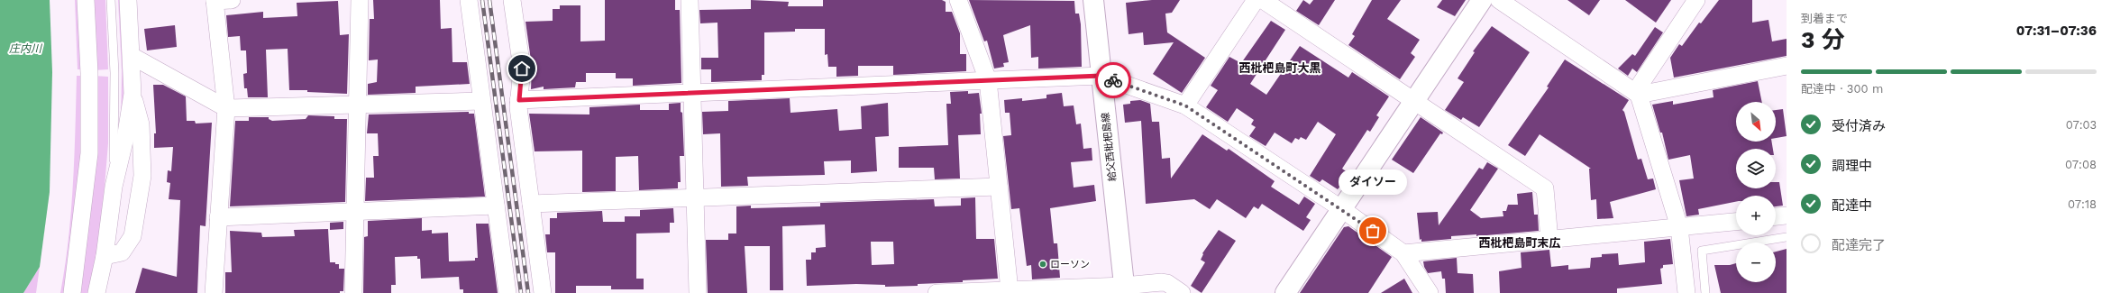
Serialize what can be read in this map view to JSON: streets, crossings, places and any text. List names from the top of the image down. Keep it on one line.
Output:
{"streets":{"street":["給父西枇杷島線"]},"districts":["西枇杷島町大黒","西枇杷島町末広"],"water":["庄内川"],"places":["ダイソー","ローソン"],"north":"bottom right","page":{"heading":["3 分","到着まで","07:31–07:36"],"bar":"配達中 · 300 m","map_buttons":["+","−"],"list":[["受付済み","07:03"],["調理中","07:08"],["配達中","07:18"],"配達完了"],"bubble":"ダイソー"}}
